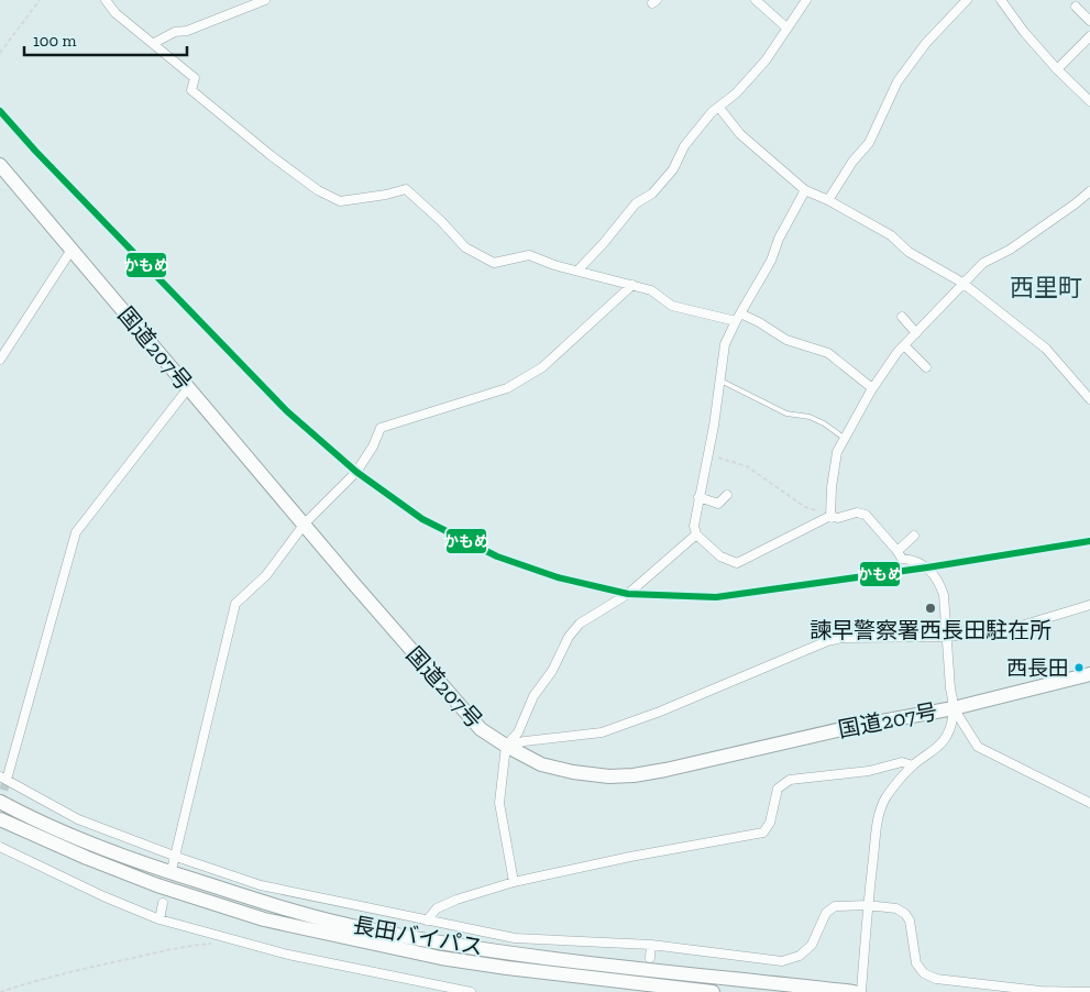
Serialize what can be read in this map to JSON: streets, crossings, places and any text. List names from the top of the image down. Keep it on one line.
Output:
{"streets":{"highway":["国道207号","長田バイパス"]},"districts":["西里町"],"places":["諫早警察署西長田駐在所","西長田"],"lines":["transit line かもめ"],"scale_bar":"100 m"}
